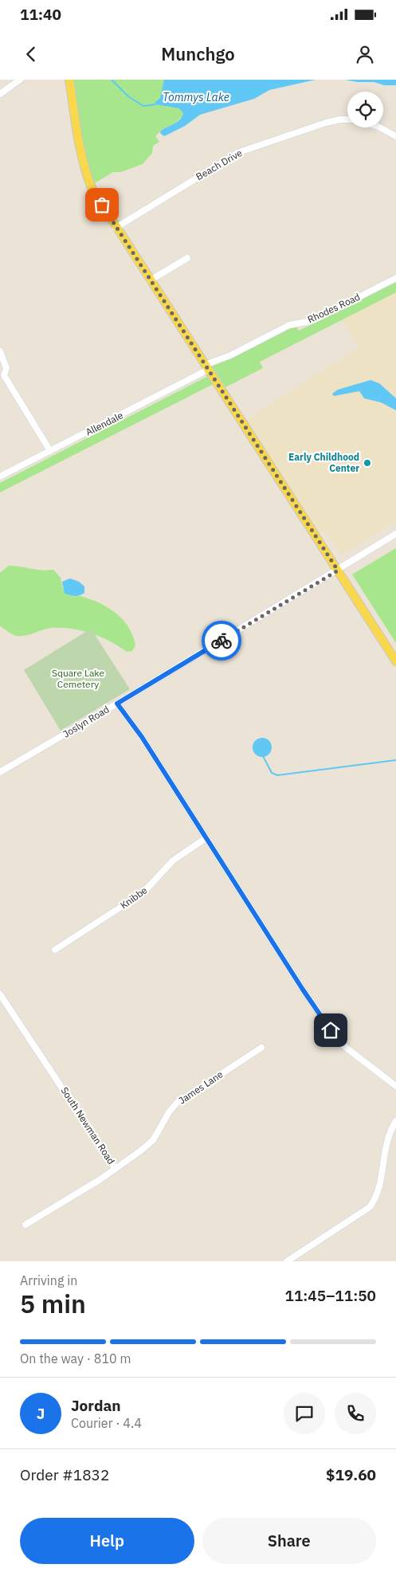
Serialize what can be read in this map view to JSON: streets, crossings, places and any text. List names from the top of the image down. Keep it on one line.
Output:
{"streets":{"street":["Beach Drive","Rhodes Road","Allendale","Joslyn Road","Knibbe","James Lane","South Newman Road"]},"crossings":[["Rhodes Road","Allendale"],["James Lane","South Newman Road"]],"water":["Tommys Lake"],"parks":["Square Lake Cemetery"],"places":["Early Childhood Center"],"page":{"status":"11:40","header":"Munchgo","heading":["5 min","Arriving in","11:45–11:50"],"panel":["Jordan","Courier · 4.4","Order #1832","$19.60"],"bar":"On the way · 810 m","round":"J","buttons":["Help","Share"]}}
